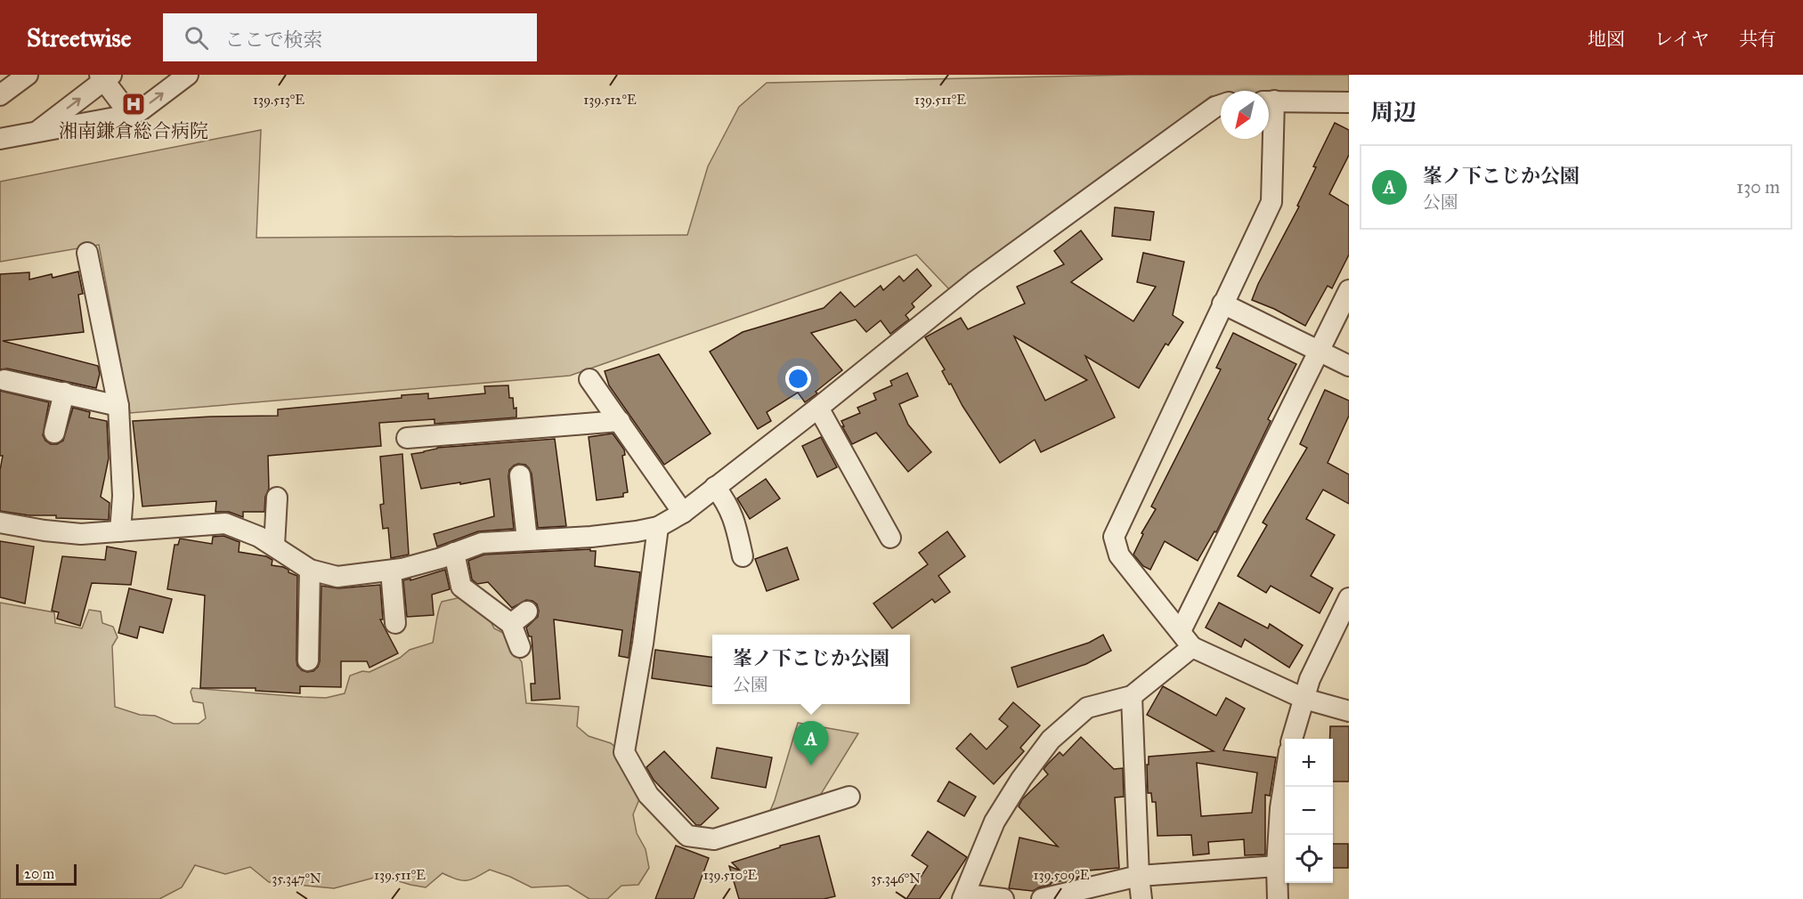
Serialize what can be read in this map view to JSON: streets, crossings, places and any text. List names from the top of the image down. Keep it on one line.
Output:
{"places":{"hospital":["湘南鎌倉総合病院"]},"scale_bar":"20 m","north":"bottom left","page":{"header":"Streetwise","search":"ここで検索","nav":["地図","レイヤ","共有"],"heading":"周辺","list":[{"mark":"A","name":"峯ノ下こじか公園","note":"公園","value":"130 m"}],"popup":["峯ノ下こじか公園","公園"],"pins":"A","map_buttons":["+","−"],"scale":"20 m"},"coordinates":["139.513°E","139.512°E","139.511°E","139.510°E","139.509°E","35.347°N","35.346°N"]}
